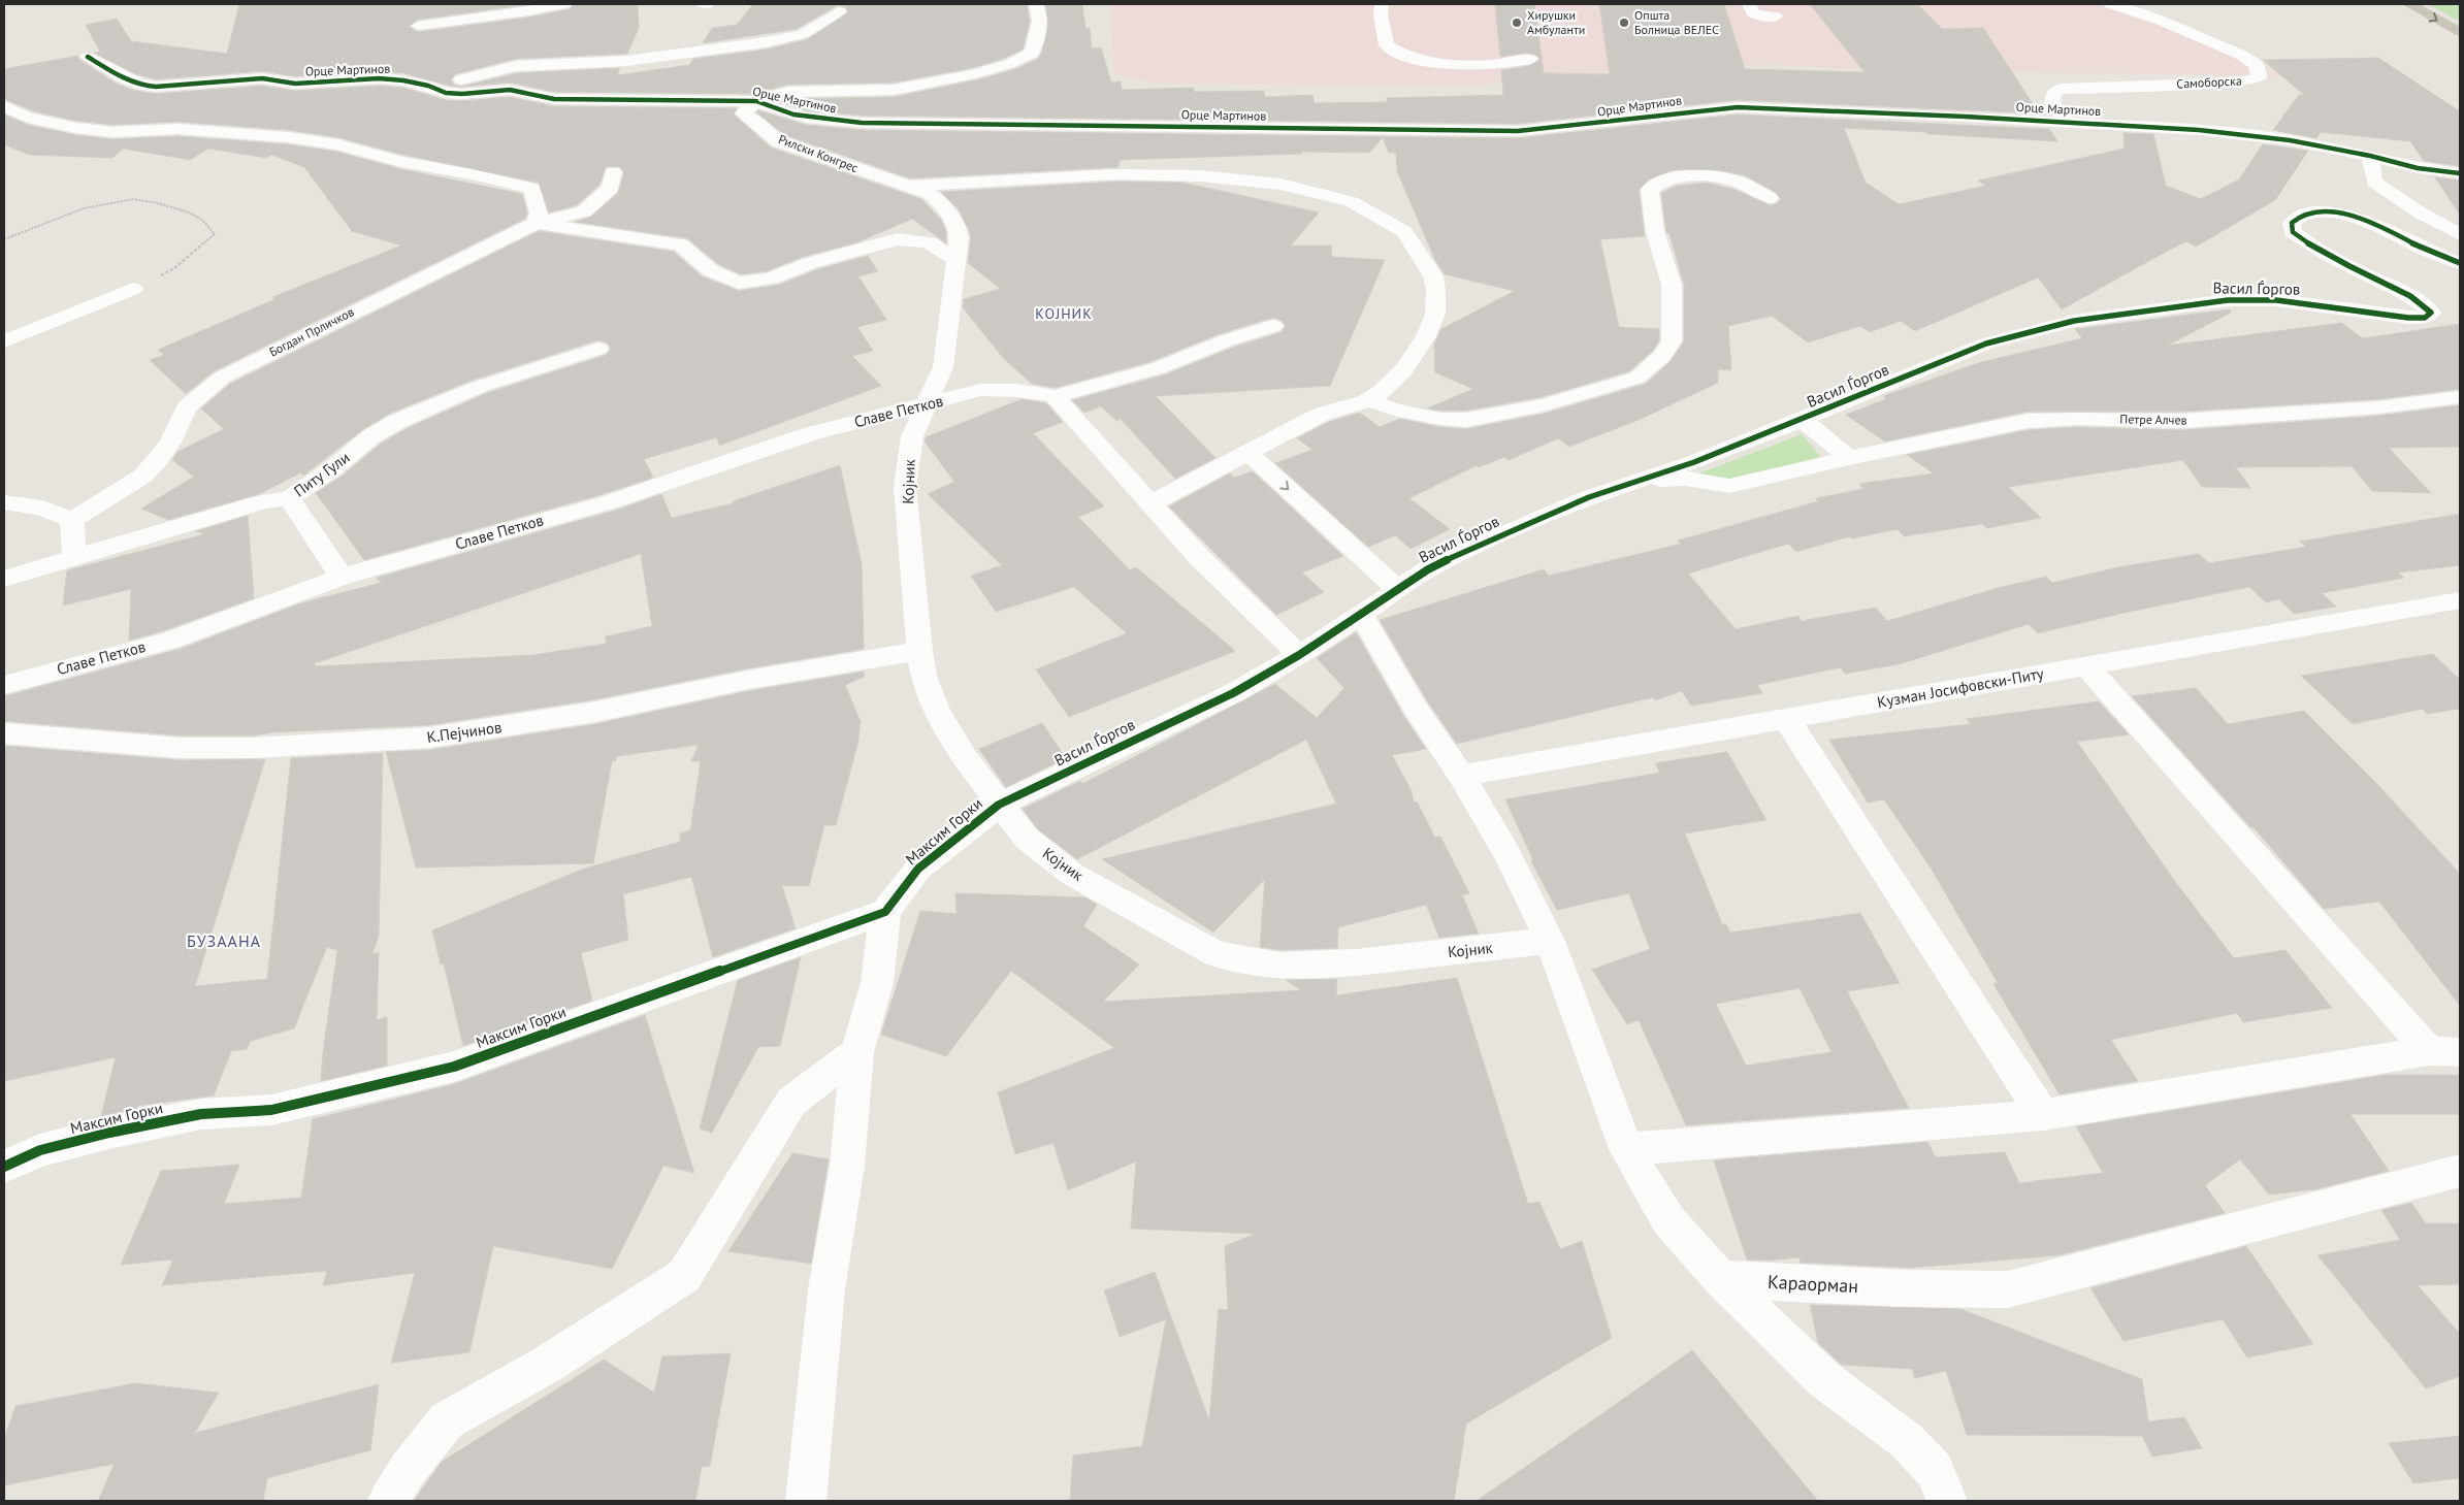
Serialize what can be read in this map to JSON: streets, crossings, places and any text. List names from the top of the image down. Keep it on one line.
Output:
{"streets":{"street":["Орце Мартинов","Самоборска","Рилски Конгрес","Васил Ѓоргов","Богдан Прличков","Славе Петков","Петре Алчев","Питу Гули","Којник","Кузман Јосифовски-Питу","К.Пејчинов","Максим Горки","Караорман"]},"crossings":[["Орце Мартинов","Самоборска"],["Орце Мартинов","Рилски Конгрес"],["Рилски Конгрес","Славе Петков"],["Рилски Конгрес","Којник"],["Васил Ѓоргов","Петре Алчев"],["Васил Ѓоргов","Којник"],["Васил Ѓоргов","Максим Горки"],["Славе Петков","Којник"],["Којник","К.Пејчинов"],["Којник","Максим Горки"]],"districts":["КОЈНИК","БУЗААНА"],"places":["Хирушки Амбуланти","Општа Болница ВЕЛЕС"]}
